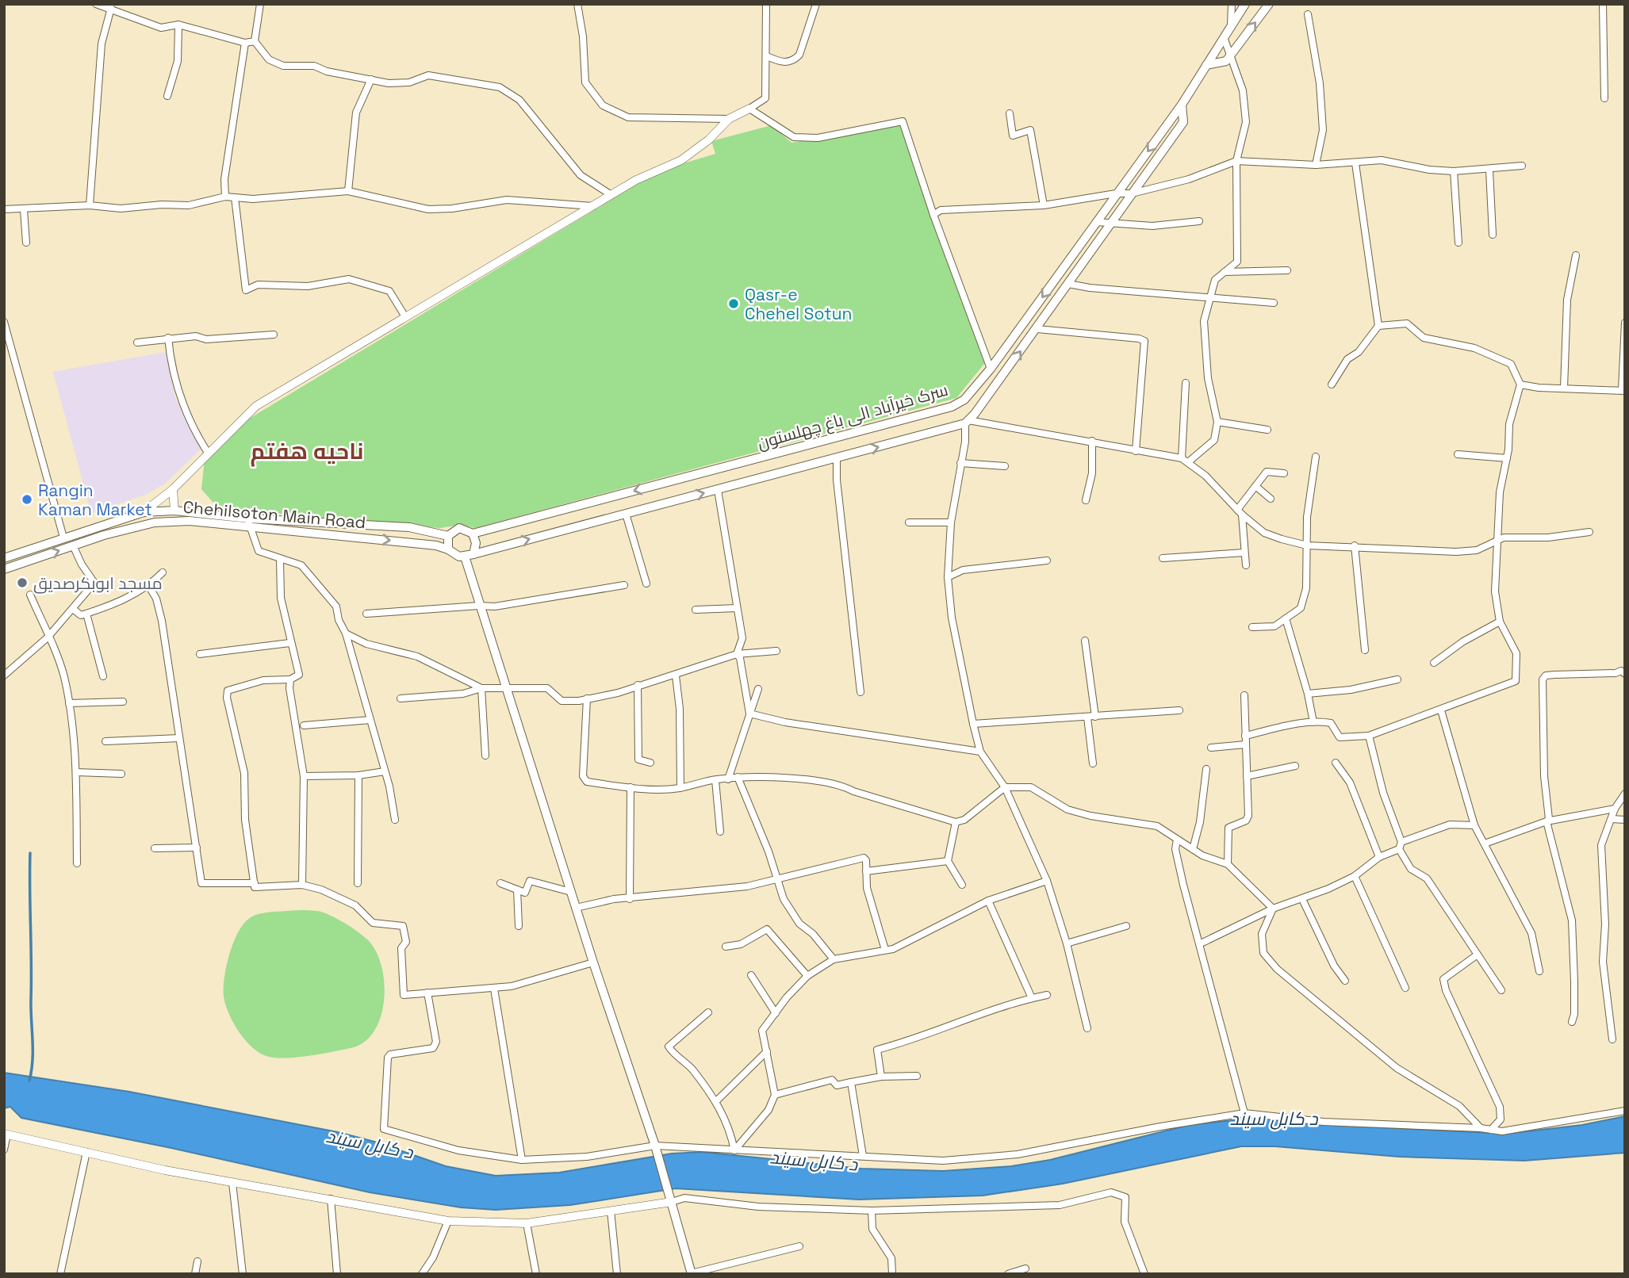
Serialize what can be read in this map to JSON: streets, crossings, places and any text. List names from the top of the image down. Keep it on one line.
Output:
{"streets":{"main road":["سرک خیرآباد الی باغ چهلستون","Chehilsoton Main Road"]},"crossings":[["سرک خیرآباد الی باغ چهلستون","Chehilsoton Main Road"]],"districts":["ناحیه هفتم"],"water":["د کابل سيند"],"places":["Qasr-e Chehel Sotun","Rangin Kaman Market","مسجد ابوبکرصدیق"]}
